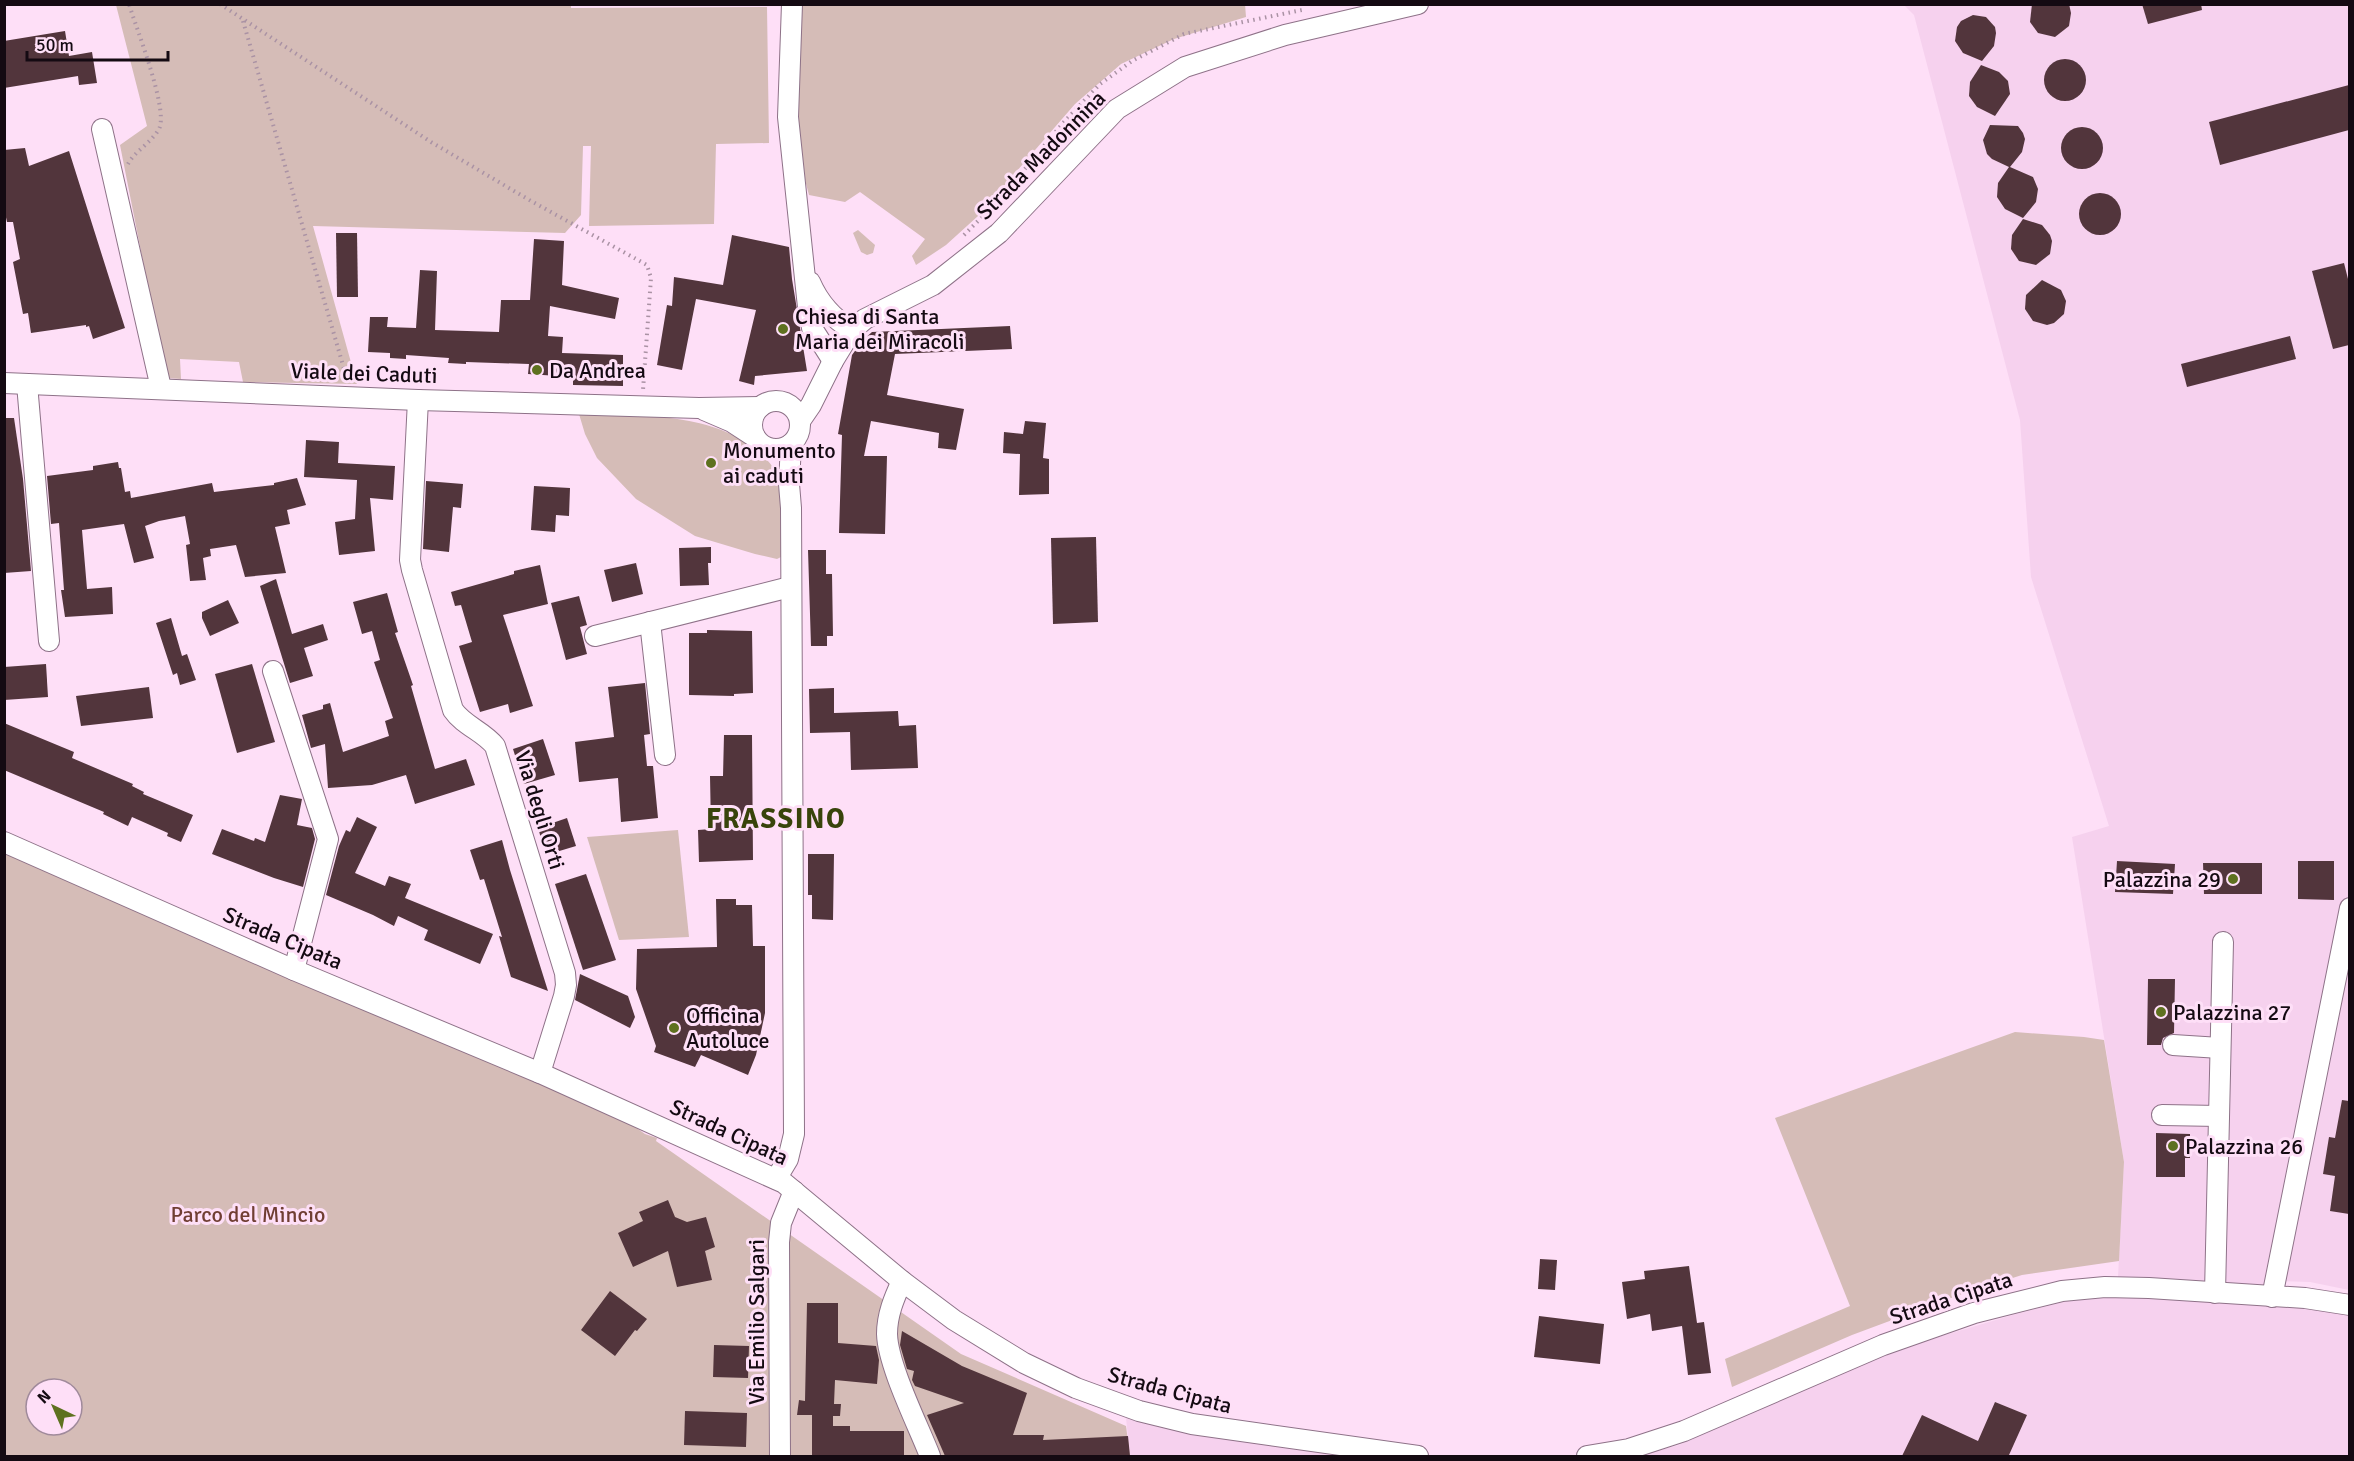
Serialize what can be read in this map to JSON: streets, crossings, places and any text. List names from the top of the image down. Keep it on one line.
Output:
{"streets":{"street":["Strada Madonnina","Viale dei Caduti","Via degli Orti","Strada Cipata","Via Emilio Salgari"]},"crossings":[["Viale dei Caduti","Via degli Orti"],["Via degli Orti","Strada Cipata"],["Strada Cipata","Via Emilio Salgari"]],"districts":["FRASSINO"],"parks":["Parco del Mincio"],"places":["Chiesa di Santa Maria dei Miracoli","Da Andrea","Monumento ai caduti","Palazzina 29","Palazzina 27","Officina Autoluce","Palazzina 26"],"scale_bar":"50 m","north":"top left"}
